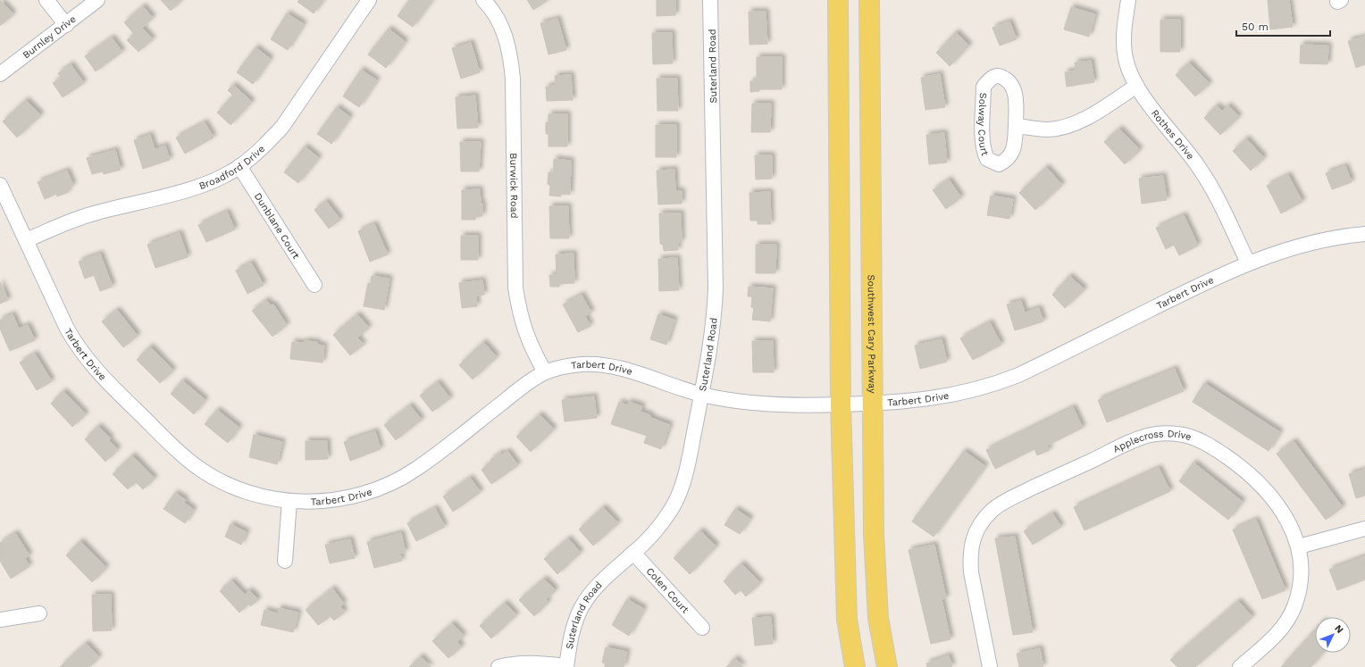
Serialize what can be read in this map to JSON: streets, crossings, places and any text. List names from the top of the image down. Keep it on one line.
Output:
{"streets":{"main road":["Southwest Cary Parkway"],"street":["Burnley Drive","Suterland Road","Solway Court","Rothes Drive","Broadford Drive","Burwick Road","Dunblane Court","Tarbert Drive","Applecross Drive","Colen Court"]},"crossings":[["Suterland Road","Tarbert Drive"],["Suterland Road","Colen Court"],["Rothes Drive","Tarbert Drive"],["Broadford Drive","Dunblane Court"],["Broadford Drive","Tarbert Drive"],["Burwick Road","Tarbert Drive"],["Tarbert Drive","Southwest Cary Parkway"]],"scale_bar":"50 m","north":"top right"}
